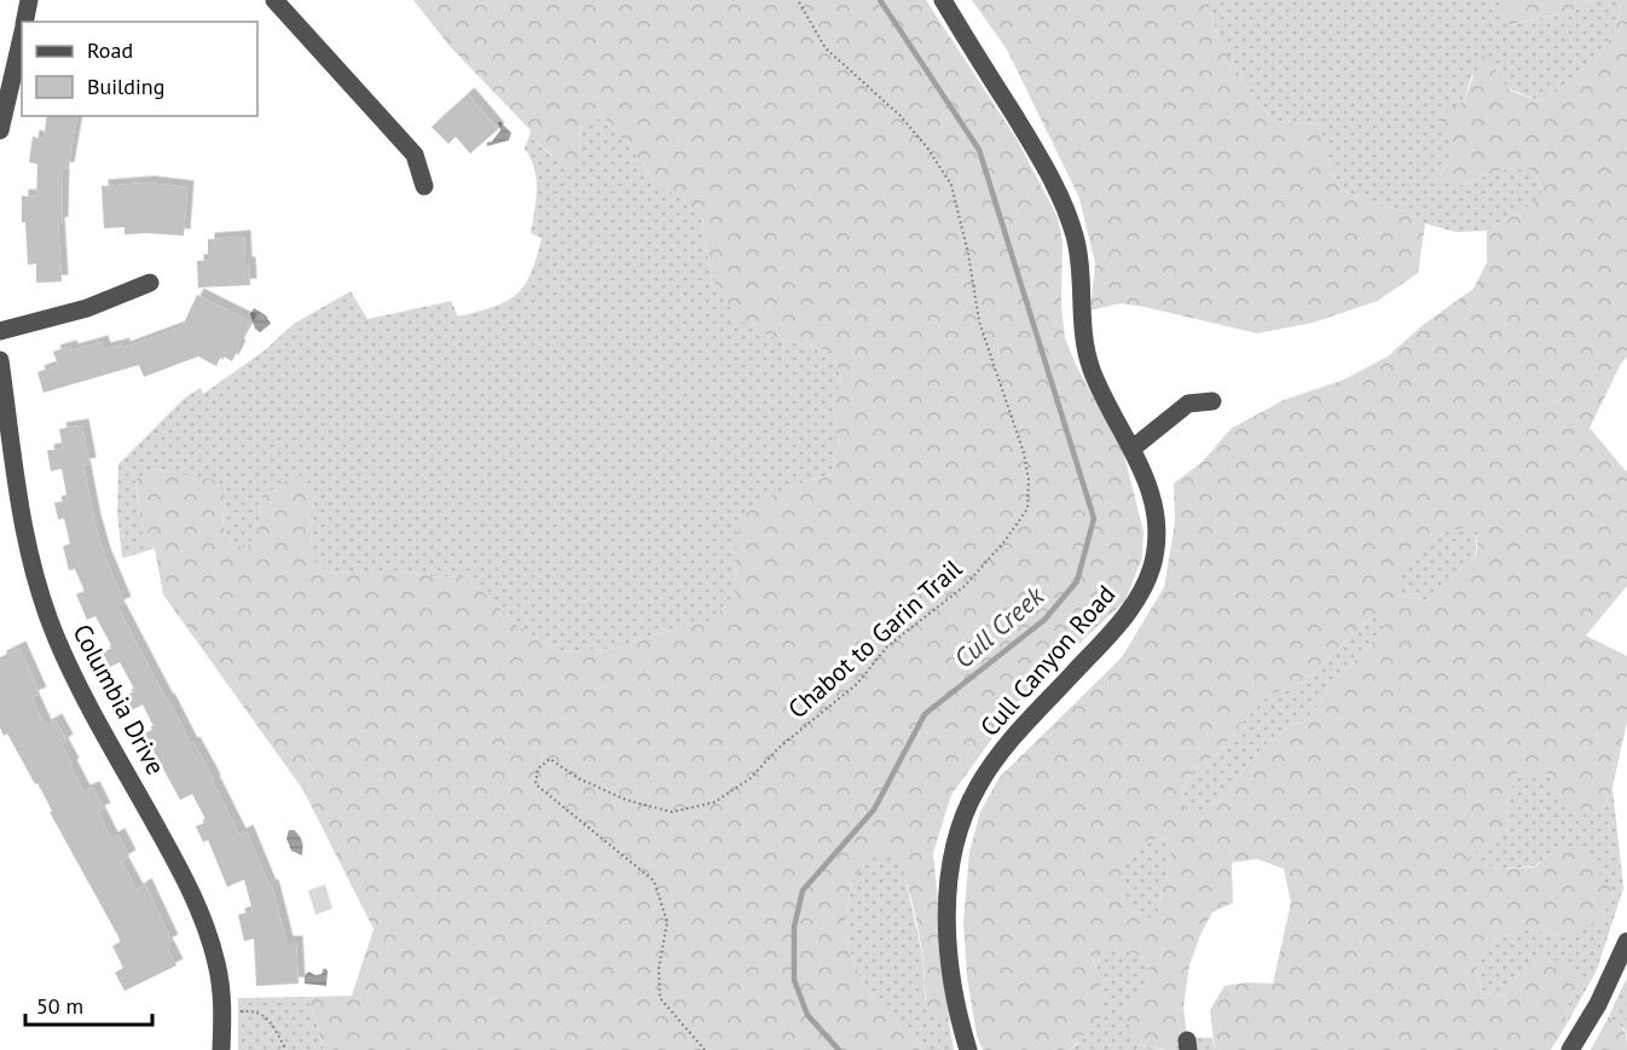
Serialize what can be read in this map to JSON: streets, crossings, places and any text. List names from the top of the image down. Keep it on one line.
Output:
{"streets":{"street":["Cull Canyon Road","Columbia Drive"],"path":["Chabot to Garin Trail"]},"water":["Cull Creek"],"legend":["Road","Building"],"scale_bar":"50 m"}
